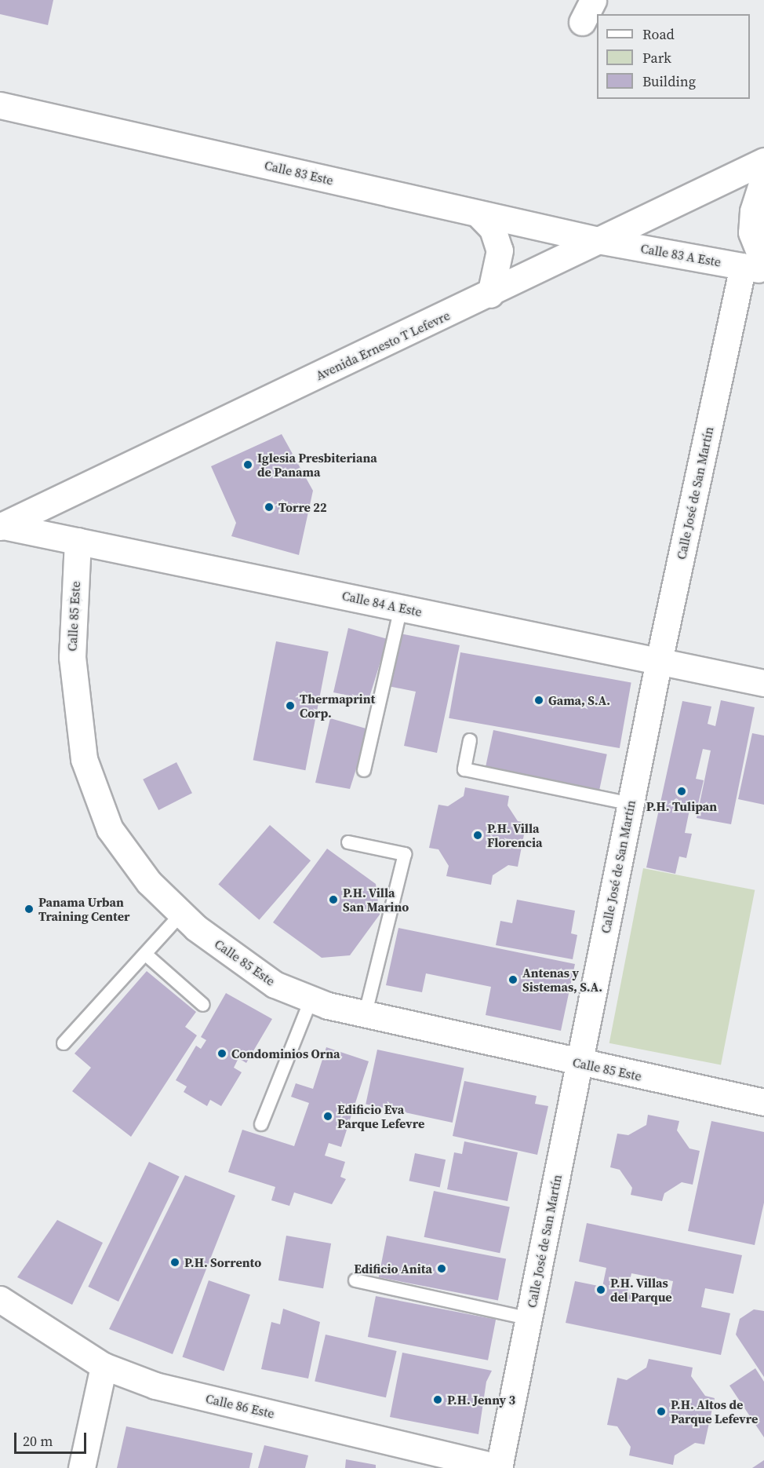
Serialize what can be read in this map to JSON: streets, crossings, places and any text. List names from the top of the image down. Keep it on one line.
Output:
{"streets":{"street":["Calle 83 Este","Calle 83 A Este","Avenida Ernesto T Lefevre","Calle José de San Martín","Calle 84 A Este","Calle 85 Este","Calle 86 Este"]},"crossings":[["Calle 83 Este","Calle 83 A Este"],["Calle 83 Este","Avenida Ernesto T Lefevre"],["Calle 83 A Este","Avenida Ernesto T Lefevre"],["Calle 83 A Este","Calle José de San Martín"],["Avenida Ernesto T Lefevre","Calle 84 A Este"],["Calle José de San Martín","Calle 84 A Este"],["Calle José de San Martín","Calle 85 Este"],["Calle José de San Martín","Calle 86 Este"],["Calle 84 A Este","Calle 85 Este"]],"places":["Iglesia Presbiteriana de Panama","Torre 22","Gama, S.A.","Thermaprint Corp.","P.H. Tulipan","P.H. Villa Florencia","P.H. Villa San Marino","Panama Urban Training Center","Antenas y Sistemas, S.A.","Condominios Orna","Edificio Eva Parque Lefevre","P.H. Sorrento","Edificio Anita","P.H. Villas del Parque","P.H. Jenny 3","P.H. Altos de Parque Lefevre"],"legend":["Road","Park","Building"],"scale_bar":"20 m"}
